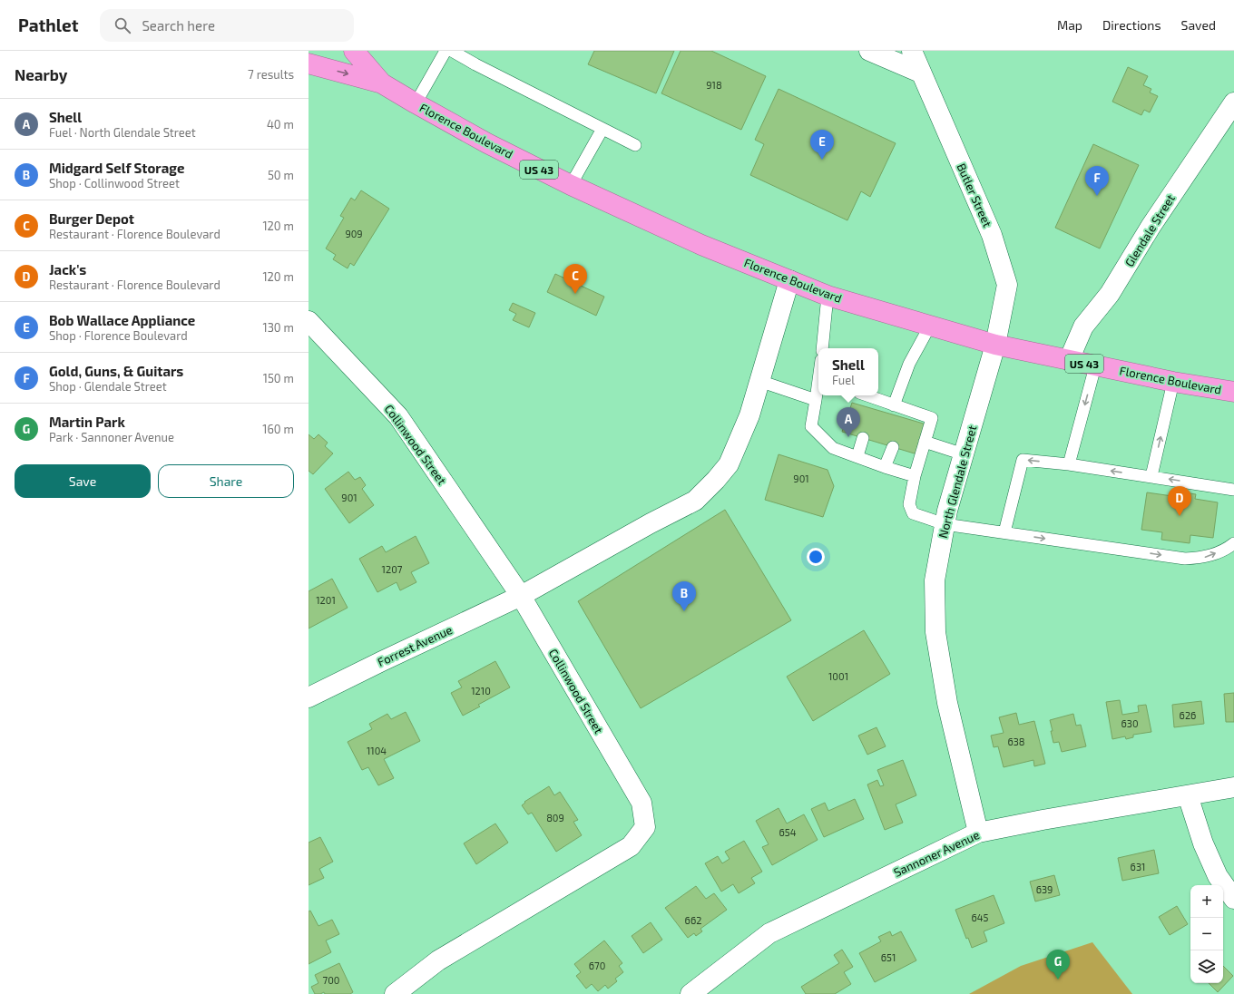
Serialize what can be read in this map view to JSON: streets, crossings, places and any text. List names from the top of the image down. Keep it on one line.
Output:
{"streets":{"highway":["Florence Boulevard","US 43"],"street":["Butler Street","Glendale Street","Collinwood Street","North Glendale Street","Forrest Avenue","Sannoner Avenue"]},"crossings":[["Florence Boulevard","Butler Street"],["Florence Boulevard","Glendale Street"],["Florence Boulevard","North Glendale Street"],["Florence Boulevard","Forrest Avenue"],["Butler Street","North Glendale Street"],["Collinwood Street","Forrest Avenue"],["North Glendale Street","Sannoner Avenue"]],"house_numbers":["918","909","901","901","1207","1201","1001","1210","626","630","638","1104","809","654","631","639","645","662","651","670","700"],"page":{"header":"Pathlet","search":"Search here","nav":["Map","Directions","Saved"],"heading":["Nearby","7 results"],"list":[{"mark":"A","name":"Shell","note":"Fuel · North Glendale Street","value":"40 m"},{"mark":"B","name":"Midgard Self Storage","note":"Shop · Collinwood Street","value":"50 m"},{"mark":"C","name":"Burger Depot","note":"Restaurant · Florence Boulevard","value":"120 m"},{"mark":"D","name":"Jack's","note":"Restaurant · Florence Boulevard","value":"120 m"},{"mark":"E","name":"Bob Wallace Appliance","note":"Shop · Florence Boulevard","value":"130 m"},{"mark":"F","name":"Gold, Guns, & Guitars","note":"Shop · Glendale Street","value":"150 m"},{"mark":"G","name":"Martin Park","note":"Park · Sannoner Avenue","value":"160 m"}],"pins":["E","F","C","A","D","B","G"],"popup":["Shell","Fuel"],"buttons":["Save","Share"],"map_buttons":["+","−"]}}
